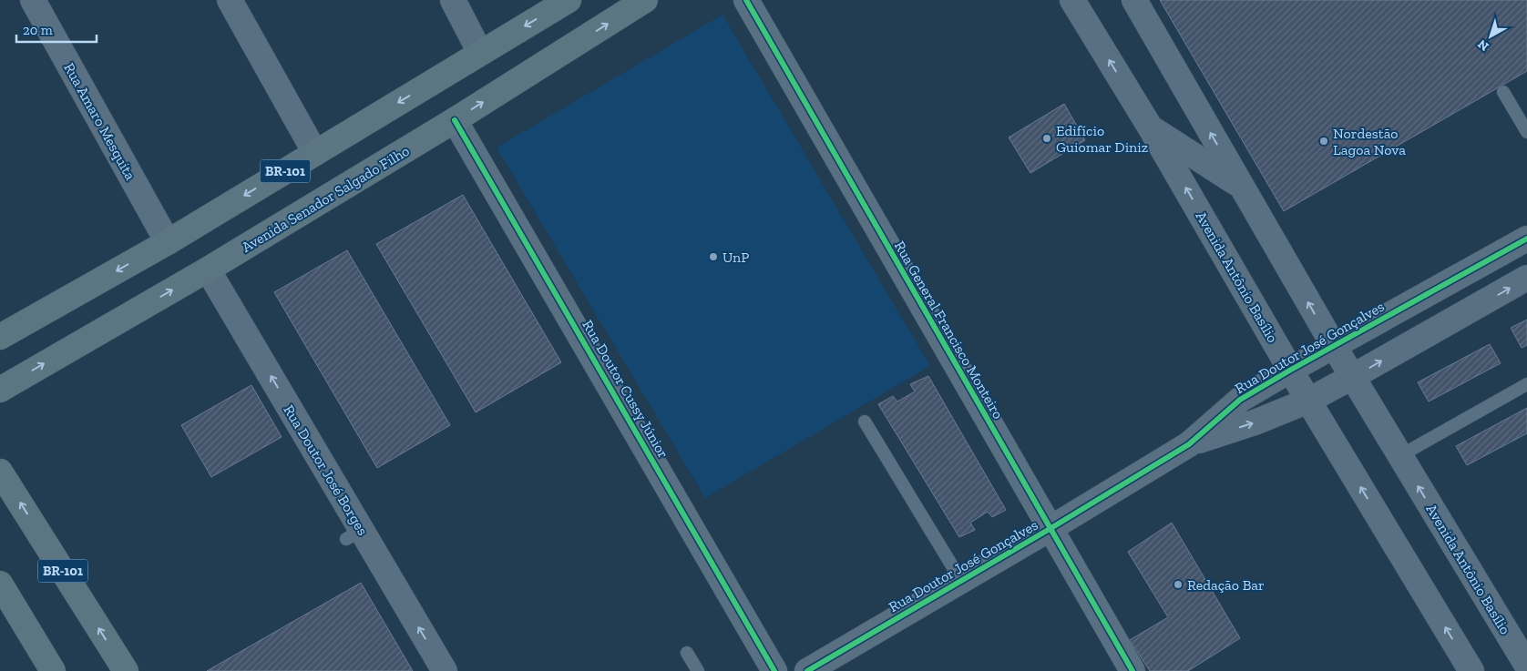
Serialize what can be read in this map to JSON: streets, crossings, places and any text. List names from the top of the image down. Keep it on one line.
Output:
{"streets":{"highway":["BR-101","Avenida Senador Salgado Filho"],"street":["Rua Amaro Mesquita","Avenida Antônio Basílio","Rua General Francisco Monteiro","Rua Doutor José Gonçalves","Rua Doutor Cussy Júnior","Rua Doutor José Borges"]},"crossings":[["Rua Amaro Mesquita","BR-101"],["Avenida Senador Salgado Filho","Rua Doutor Cussy Júnior"],["Avenida Senador Salgado Filho","Rua Doutor José Borges"],["Avenida Antônio Basílio","Rua Doutor José Gonçalves"],["Rua General Francisco Monteiro","Rua Doutor José Gonçalves"]],"one_way":["Avenida Antônio Basílio","Rua Doutor José Borges"],"places":["Edifício Guiomar Diniz","Nordestão Lagoa Nova","UnP","Redação Bar"],"scale_bar":"20 m","north":"bottom left"}
